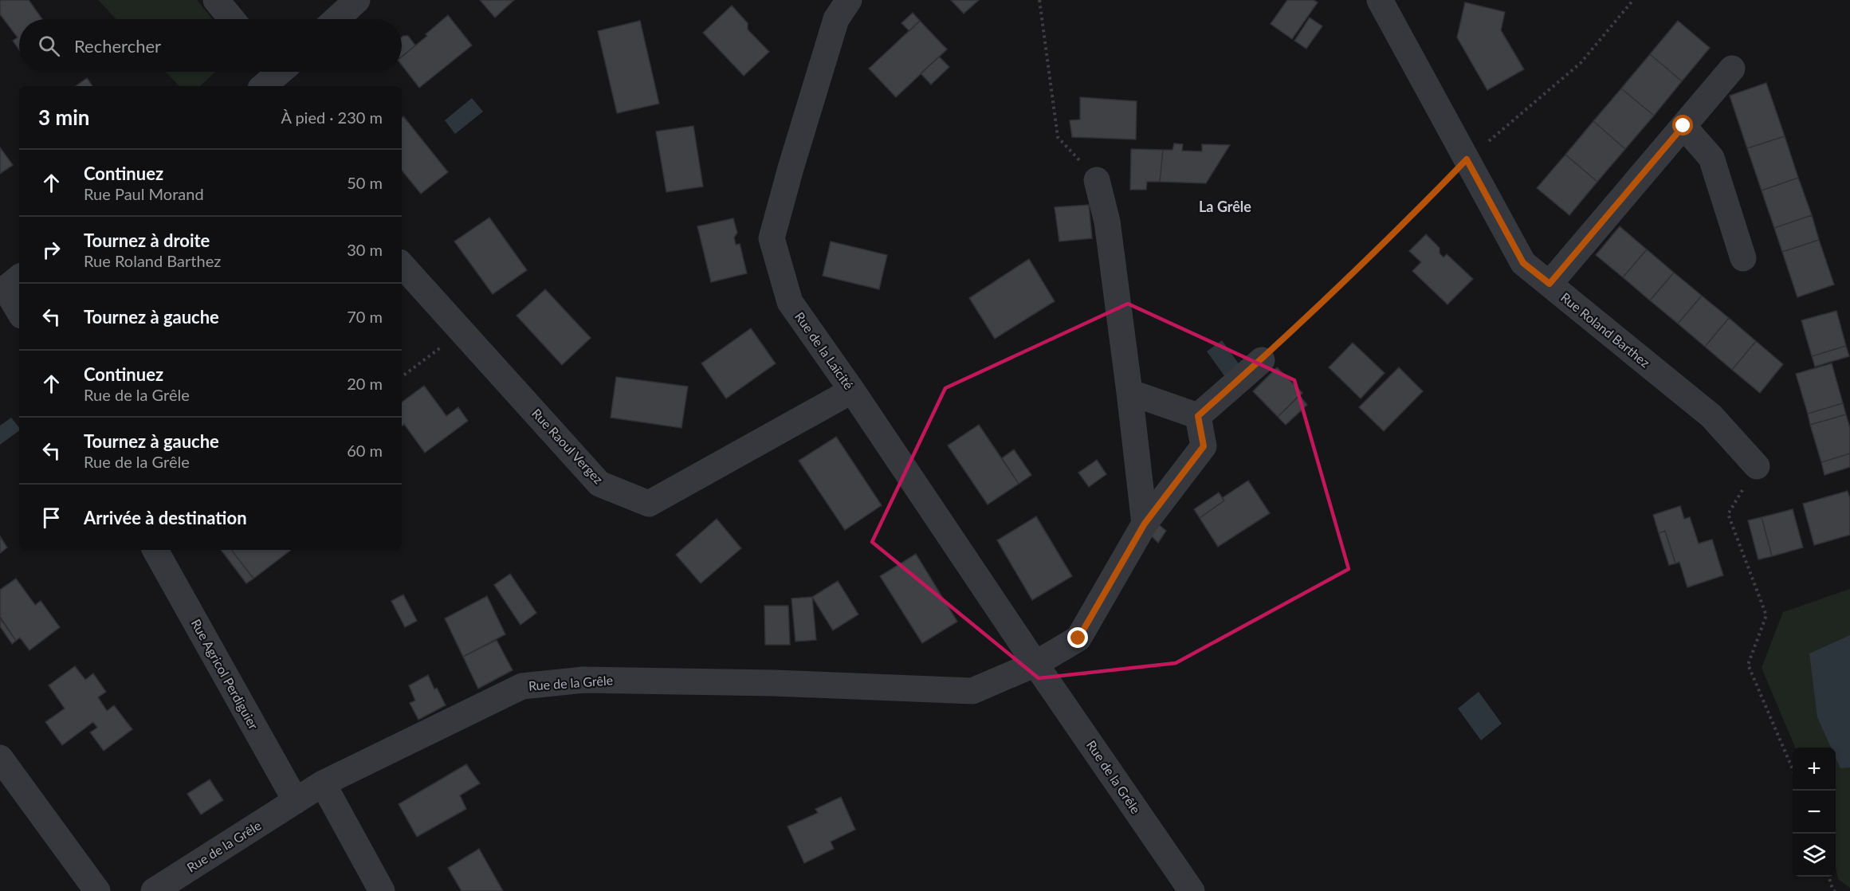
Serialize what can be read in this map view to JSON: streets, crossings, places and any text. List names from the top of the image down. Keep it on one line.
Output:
{"streets":{"street":["Rue Roland Barthez","Rue de la Laïcité","Rue Raoul Vergez","Rue Agricol Perdiguier","Rue de la Grêle"]},"crossings":[["Rue de la Laïcité","Rue Raoul Vergez"],["Rue de la Laïcité","Rue de la Grêle"],["Rue Agricol Perdiguier","Rue de la Grêle"]],"districts":["La Grêle"],"page":{"search":"Rechercher","heading":["3 min","À pied · 230 m"],"list":[["Continuez","Rue Paul Morand","50 m"],["Tournez à droite","Rue Roland Barthez","30 m"],["Tournez à gauche","70 m"],["Continuez","Rue de la Grêle","20 m"],["Tournez à gauche","Rue de la Grêle","60 m"],"Arrivée à destination"],"map_buttons":["+","−"]}}
